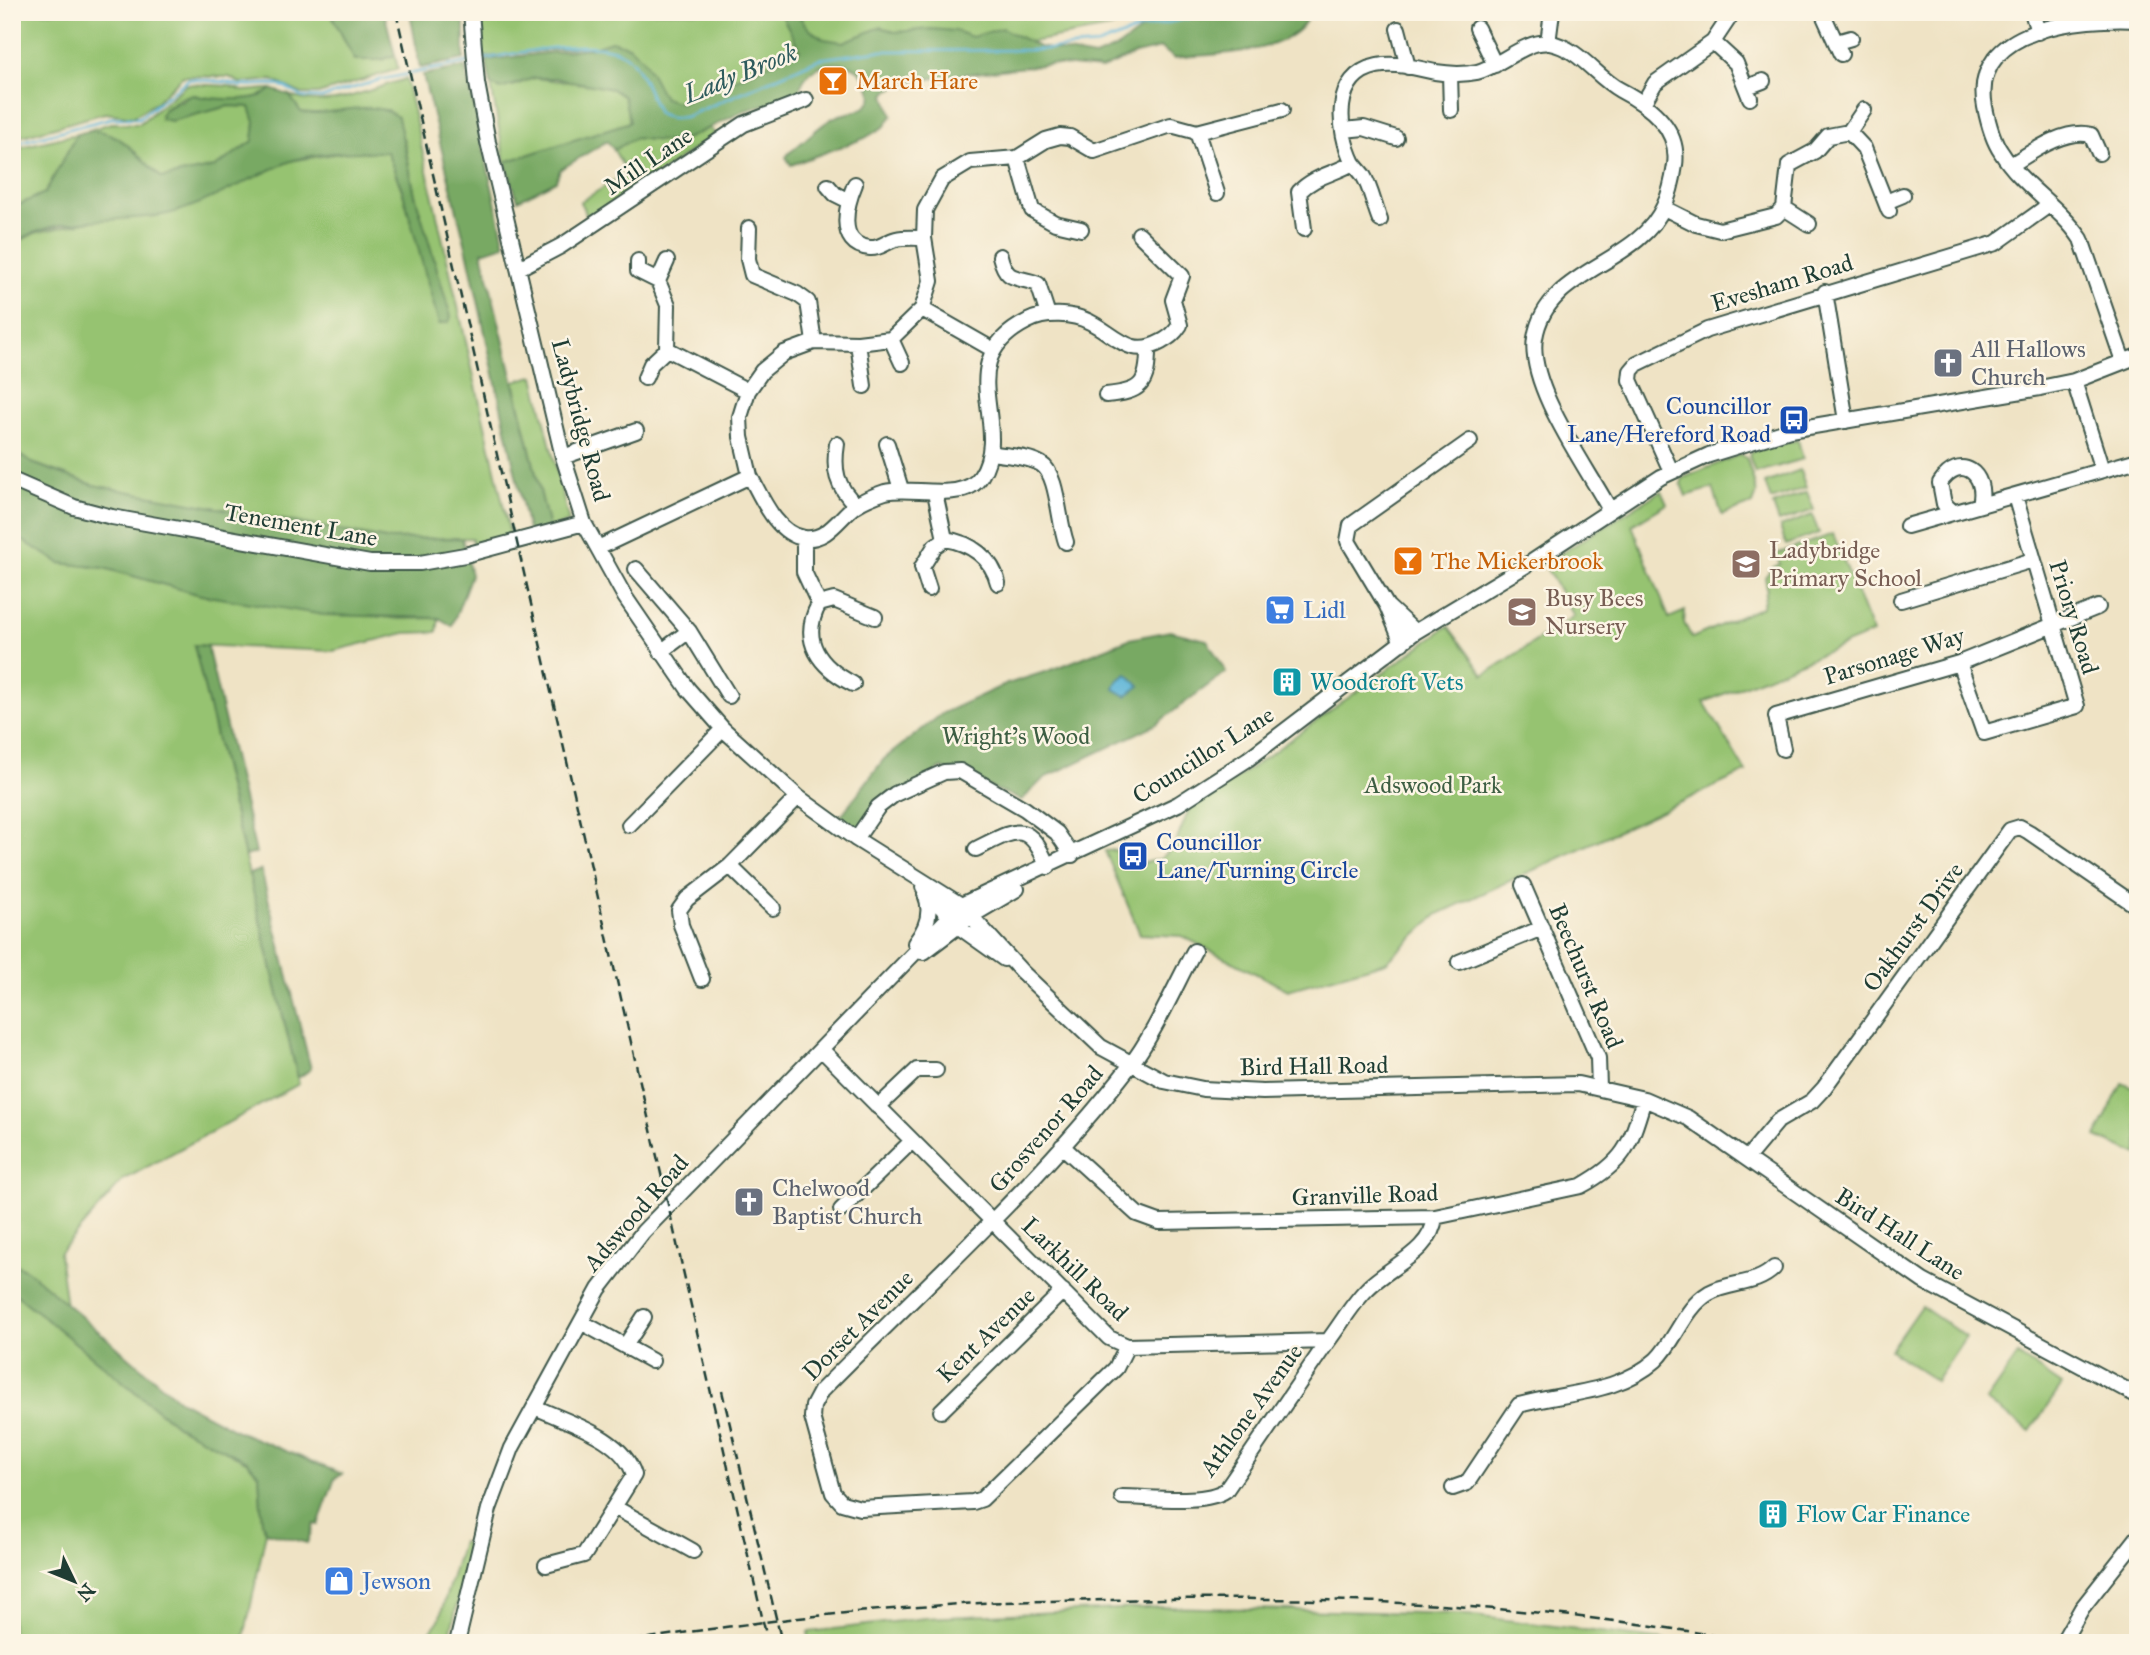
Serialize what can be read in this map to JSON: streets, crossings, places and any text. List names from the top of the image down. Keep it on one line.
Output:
{"streets":{"street":["Mill Lane","Evesham Road","Ladybridge Road","Tenement Lane","Priory Road","Parsonage Way","Councillor Lane","Oakhurst Drive","Beechurst Road","Bird Hall Road","Grosvenor Road","Granville Road","Adswood Road","Bird Hall Lane","Larkhill Road","Dorset Avenue","Kent Avenue","Athlone Avenue"]},"crossings":[["Mill Lane","Ladybridge Road"],["Evesham Road","Councillor Lane"],["Ladybridge Road","Tenement Lane"],["Ladybridge Road","Councillor Lane"],["Ladybridge Road","Bird Hall Road"],["Ladybridge Road","Adswood Road"],["Priory Road","Parsonage Way"],["Councillor Lane","Bird Hall Road"],["Councillor Lane","Adswood Road"],["Oakhurst Drive","Bird Hall Lane"],["Beechurst Road","Bird Hall Road"],["Bird Hall Road","Grosvenor Road"],["Bird Hall Road","Granville Road"],["Bird Hall Road","Adswood Road"],["Bird Hall Road","Bird Hall Lane"],["Grosvenor Road","Granville Road"],["Grosvenor Road","Larkhill Road"],["Grosvenor Road","Dorset Avenue"],["Granville Road","Bird Hall Lane"],["Adswood Road","Larkhill Road"],["Larkhill Road","Dorset Avenue"],["Larkhill Road","Kent Avenue"],["Larkhill Road","Athlone Avenue"]],"water":["Lady Brook"],"parks":["Wright's Wood","Adswood Park"],"places":{"bar":["March Hare","The Mickerbrook"],"church":["All Hallows Church","Chelwood Baptist Church"],"bus stop":["Councillor Lane/Hereford Road","Councillor Lane/Turning Circle"],"school or university":["Ladybridge Primary School","Busy Bees Nursery"],"supermarket":["Lidl"],"building":["Woodcroft Vets","Flow Car Finance"],"shop":["Jewson"]},"north":"bottom right"}
